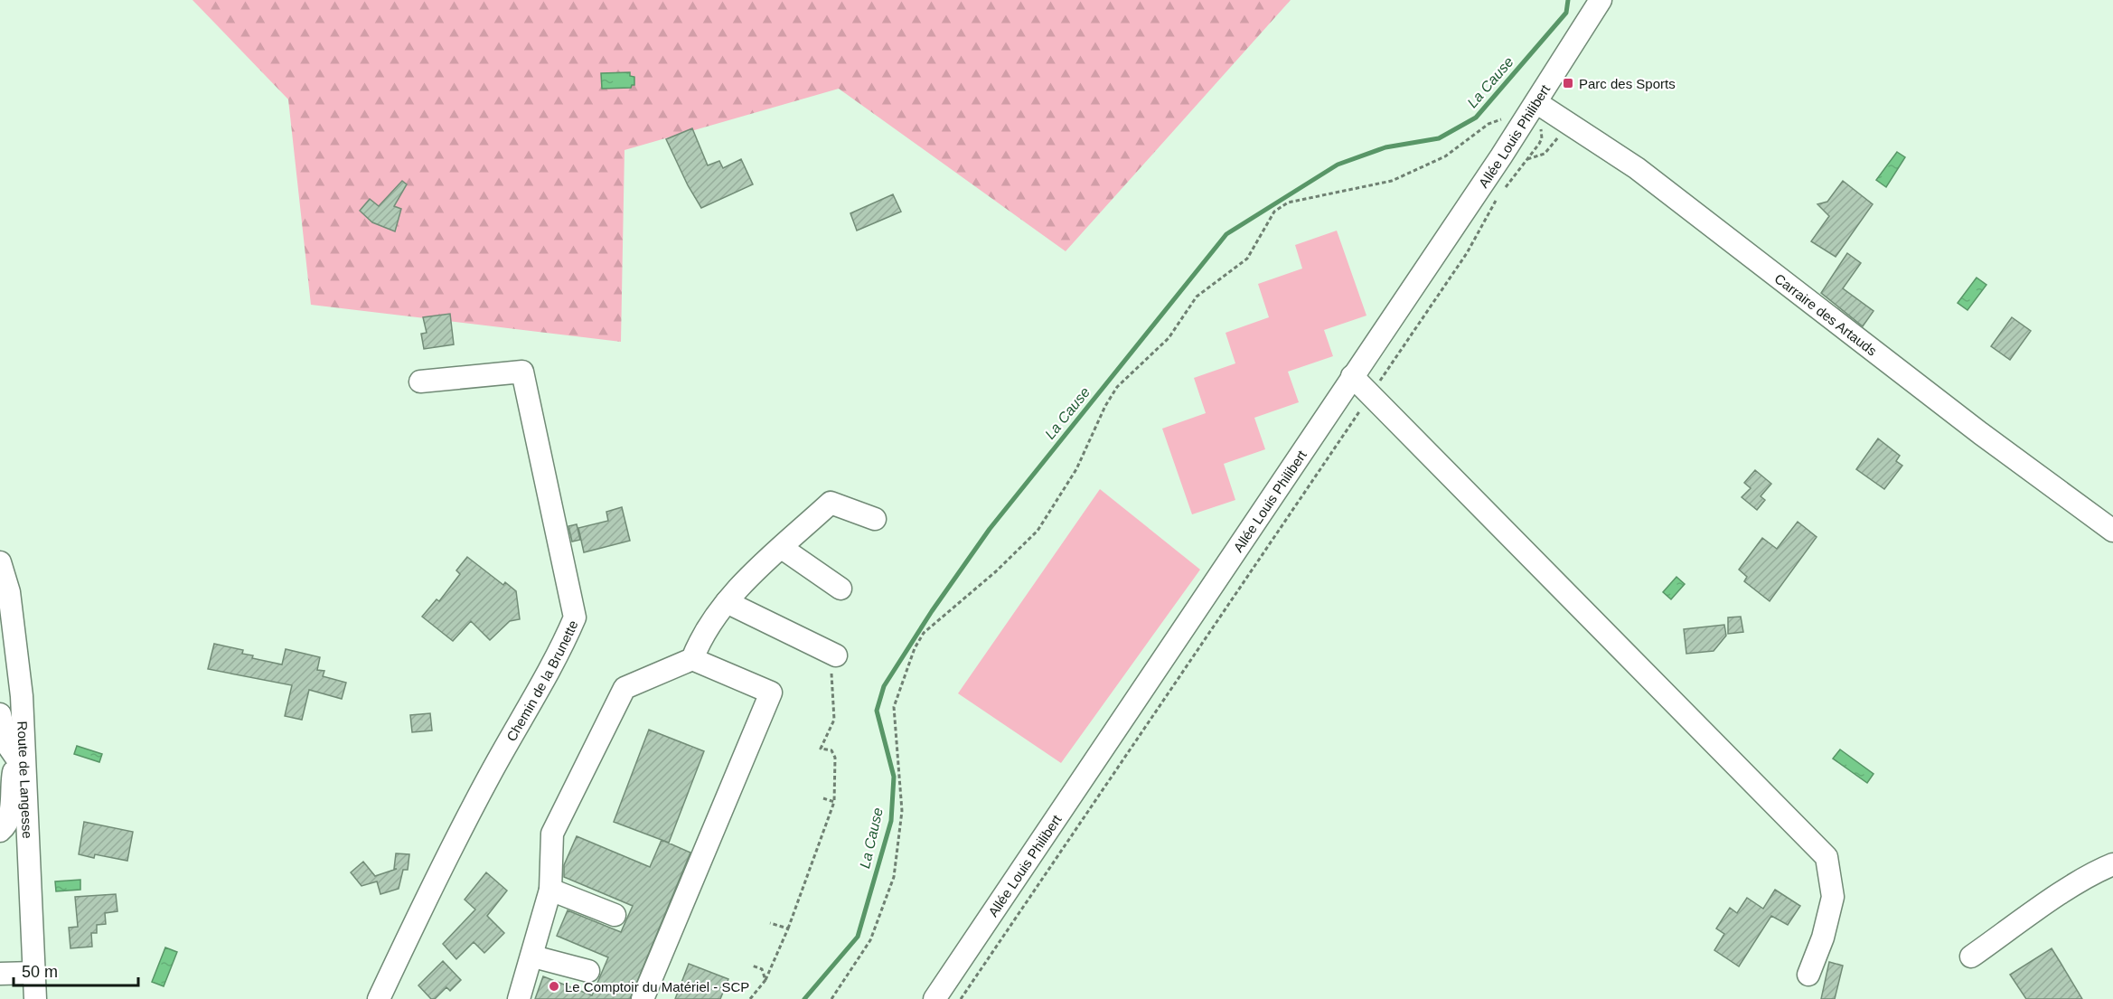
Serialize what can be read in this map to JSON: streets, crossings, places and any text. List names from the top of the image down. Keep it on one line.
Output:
{"streets":{"street":["Allée Louis Philibert","Carraire des Artauds","Chemin de la Brunette","Route de Langesse"]},"crossings":[["Allée Louis Philibert","Carraire des Artauds"]],"water":["La Cause"],"places":{"transit":["Parc des Sports"],"other":["Le Comptoir du Matériel - SCP"]},"scale_bar":"50 m"}
